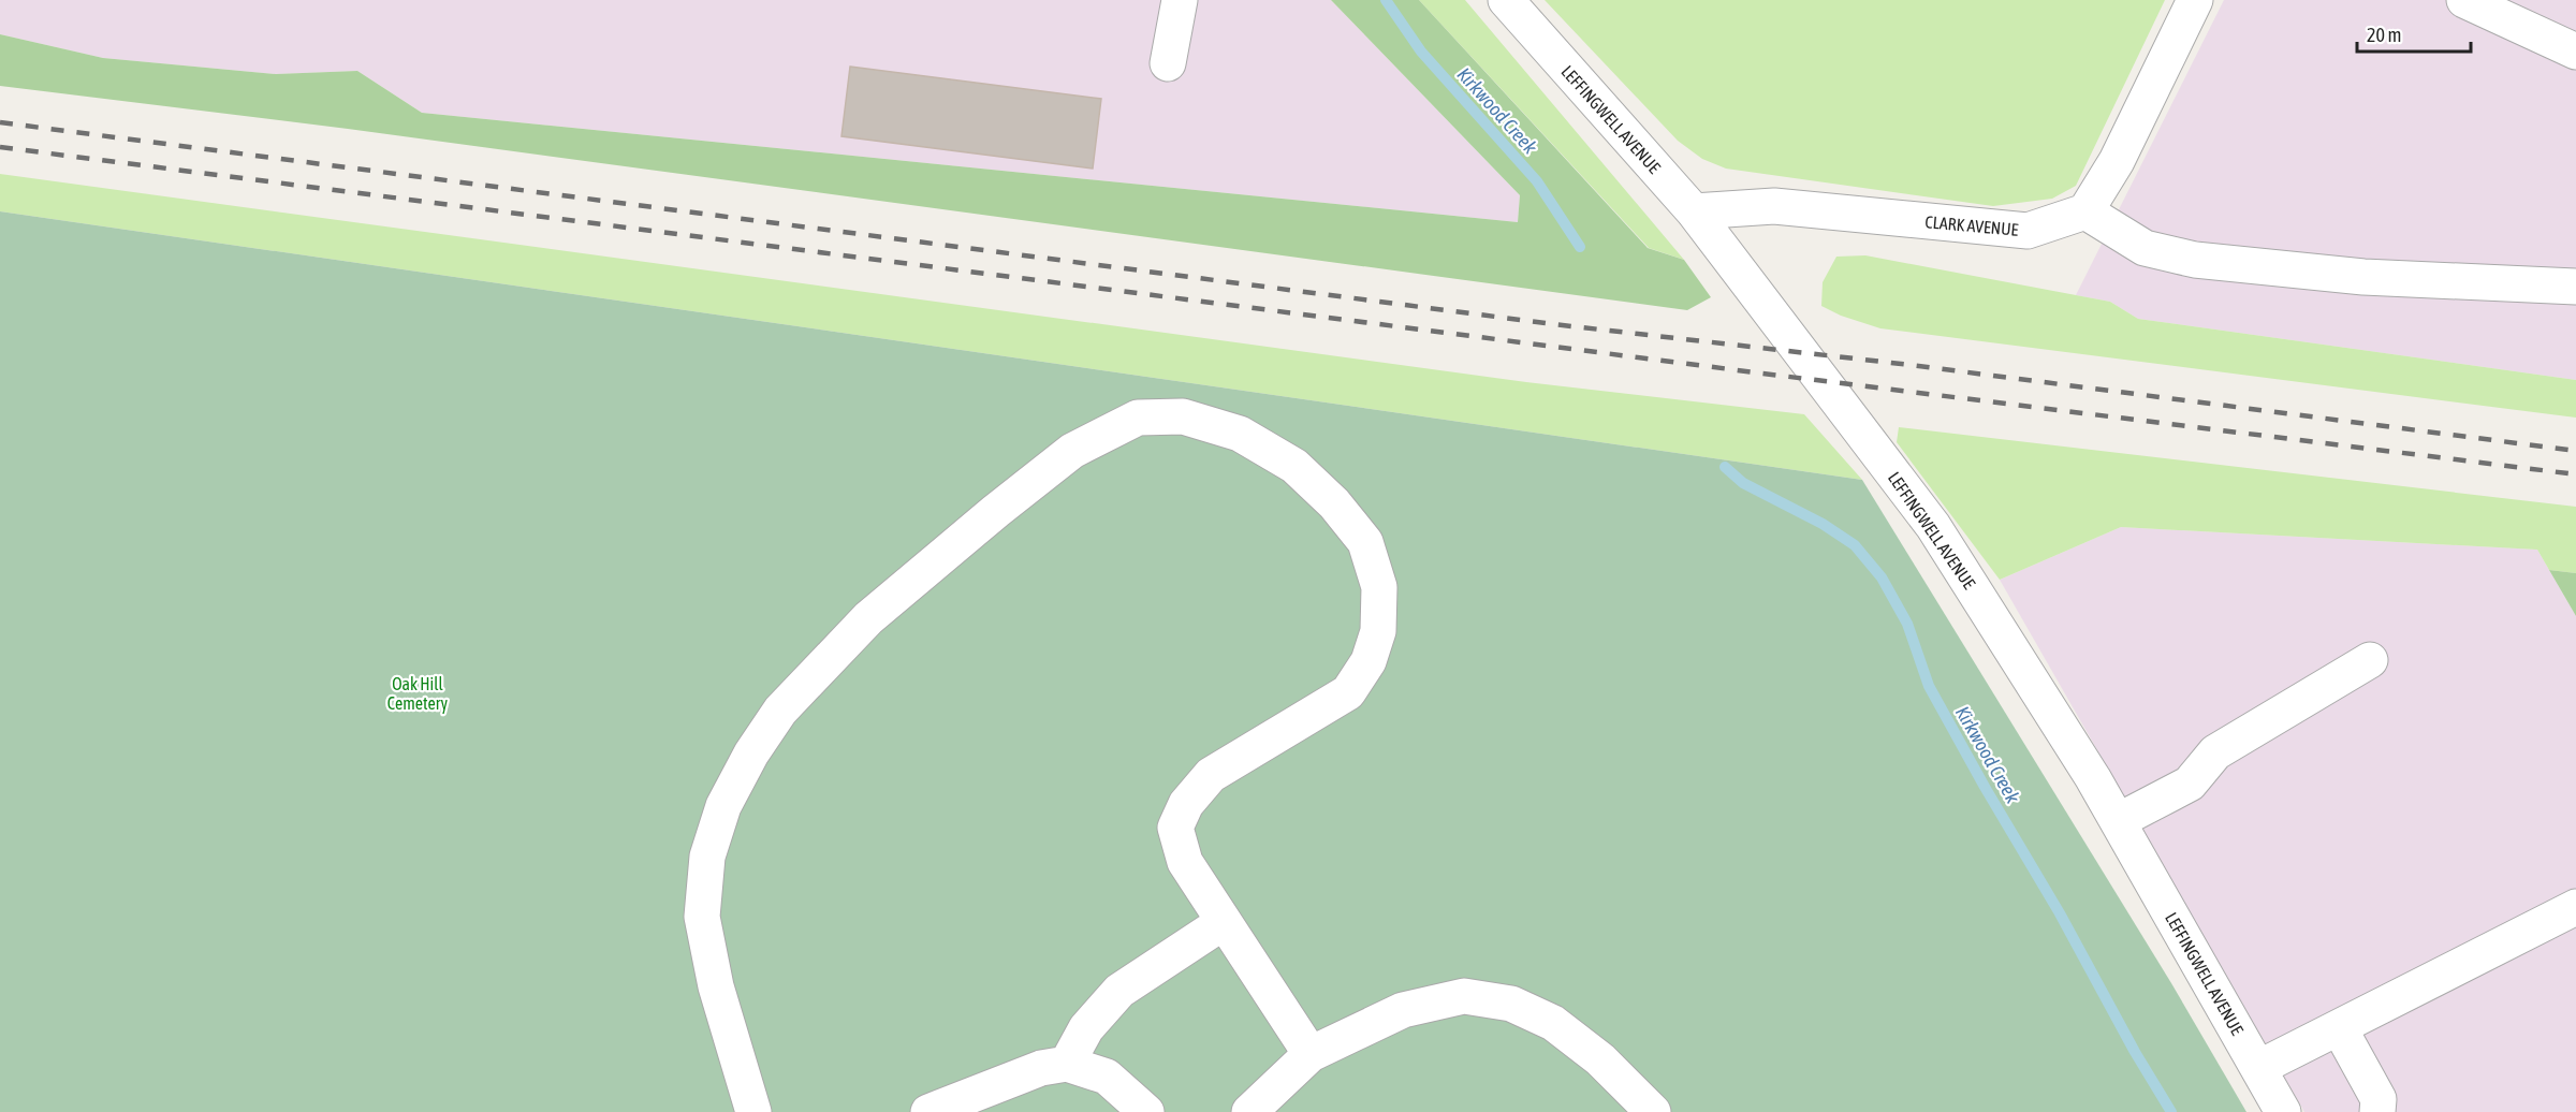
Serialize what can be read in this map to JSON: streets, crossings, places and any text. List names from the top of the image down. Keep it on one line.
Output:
{"streets":{"street":["LEFFINGWELL AVENUE","CLARK AVENUE"]},"crossings":[["LEFFINGWELL AVENUE","CLARK AVENUE"]],"water":["Kirkwood Creek"],"parks":["Oak Hill Cemetery"],"scale_bar":"20 m"}
